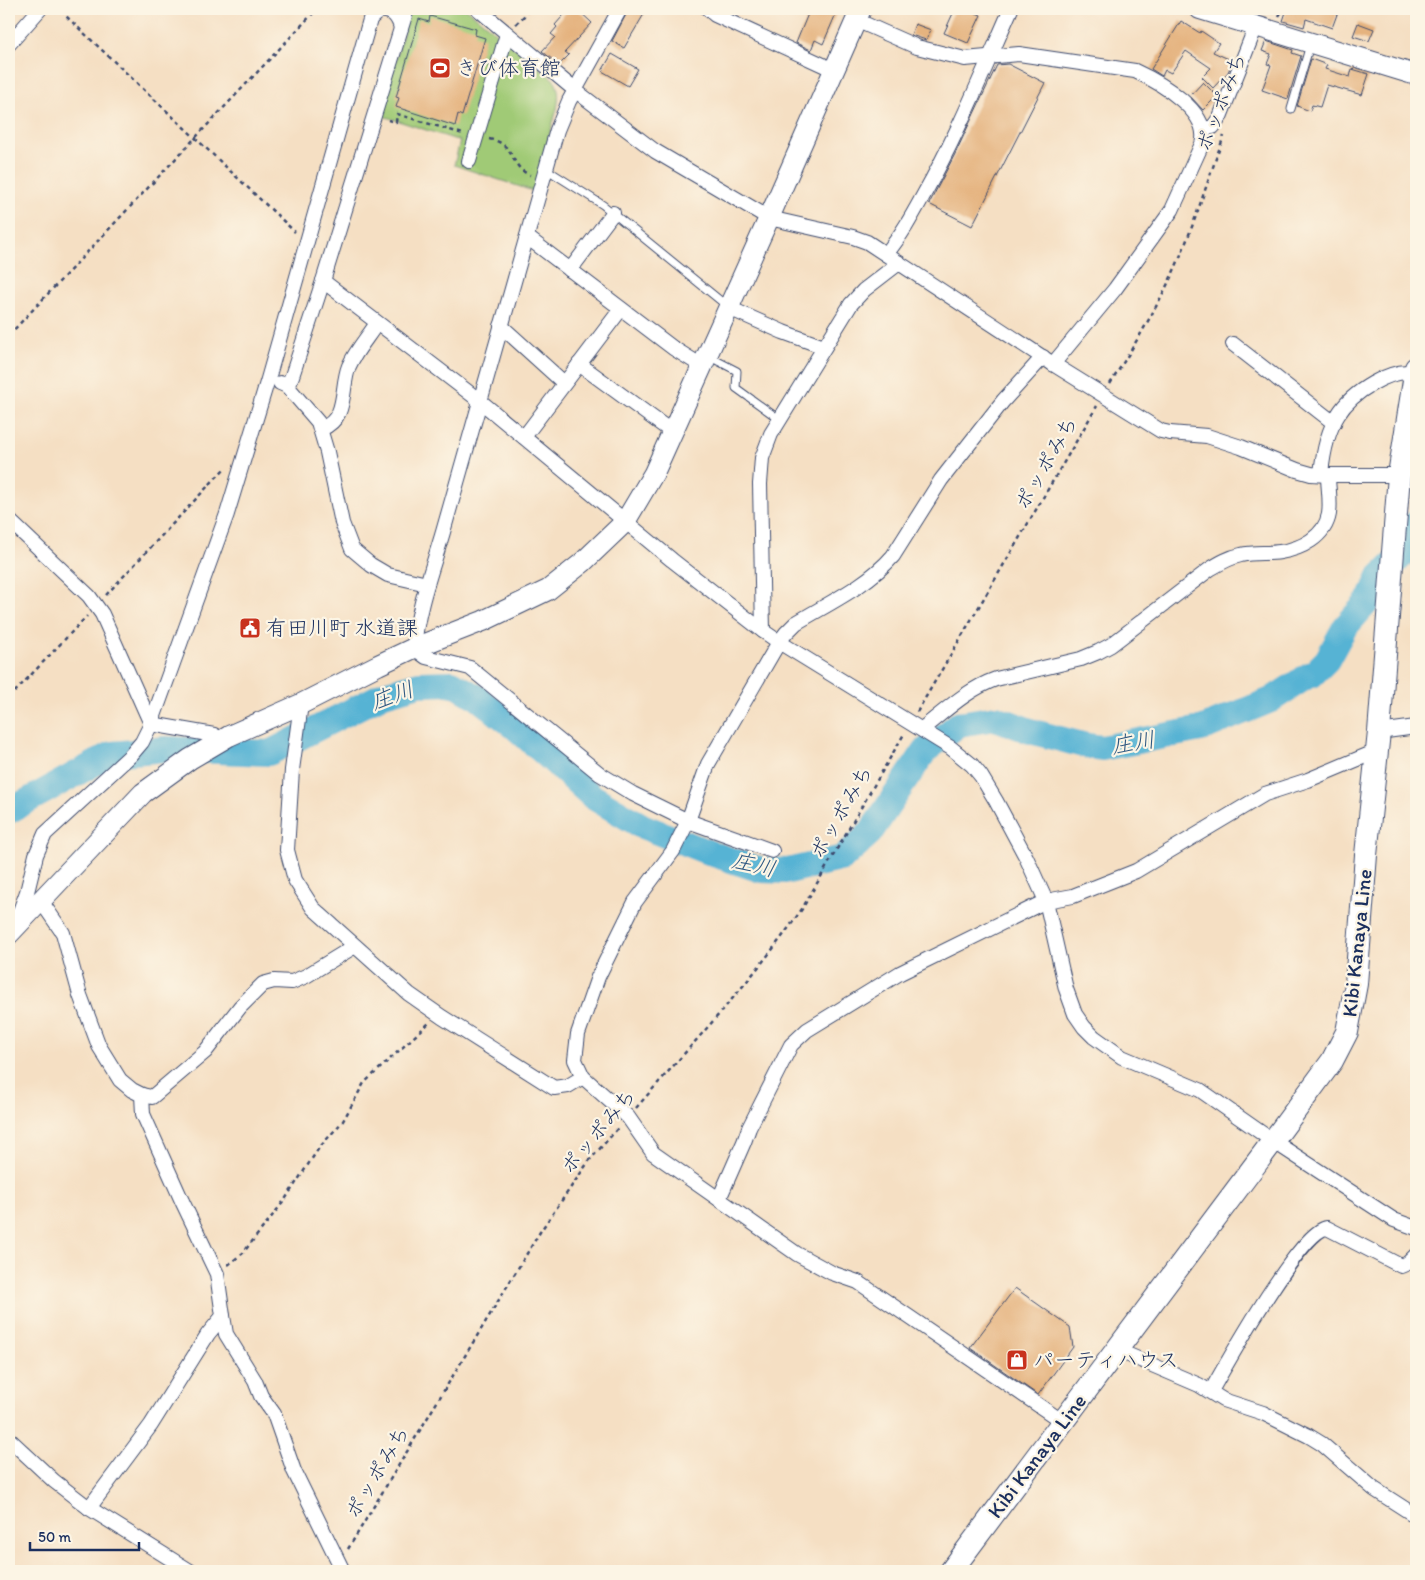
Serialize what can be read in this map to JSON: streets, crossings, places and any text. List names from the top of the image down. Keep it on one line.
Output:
{"streets":{"main road":["Kibi Kanaya Line"],"path":["ポッポみち"]},"water":["庄川"],"places":{"sports":["きび体育館"],"public building":["有田川町 水道課"],"shop":["パーティハウス"]},"scale_bar":"50 m"}
